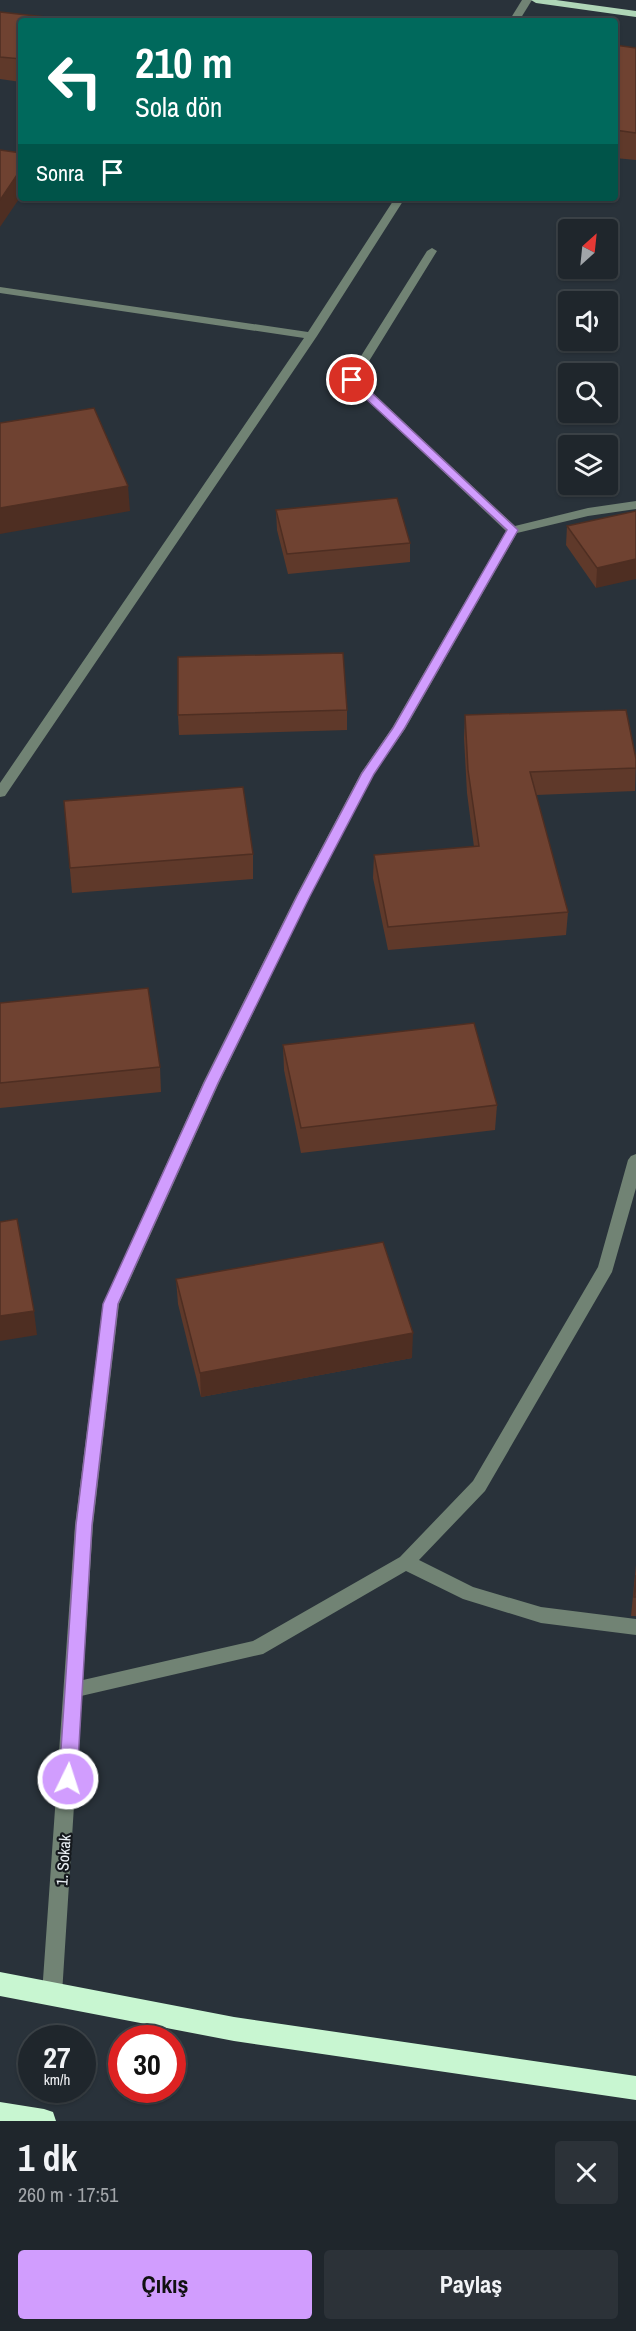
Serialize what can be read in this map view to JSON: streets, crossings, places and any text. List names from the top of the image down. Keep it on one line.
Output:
{"streets":{"street":["1. Sokak"]},"north":"top right","page":{"turn":["210 m","Sola dön"],"then":"Sonra","speed":"27 km/h","limit":"30","heading":["1 dk","260 m · 17:51"],"buttons":["Çıkış","Paylaş"]}}
